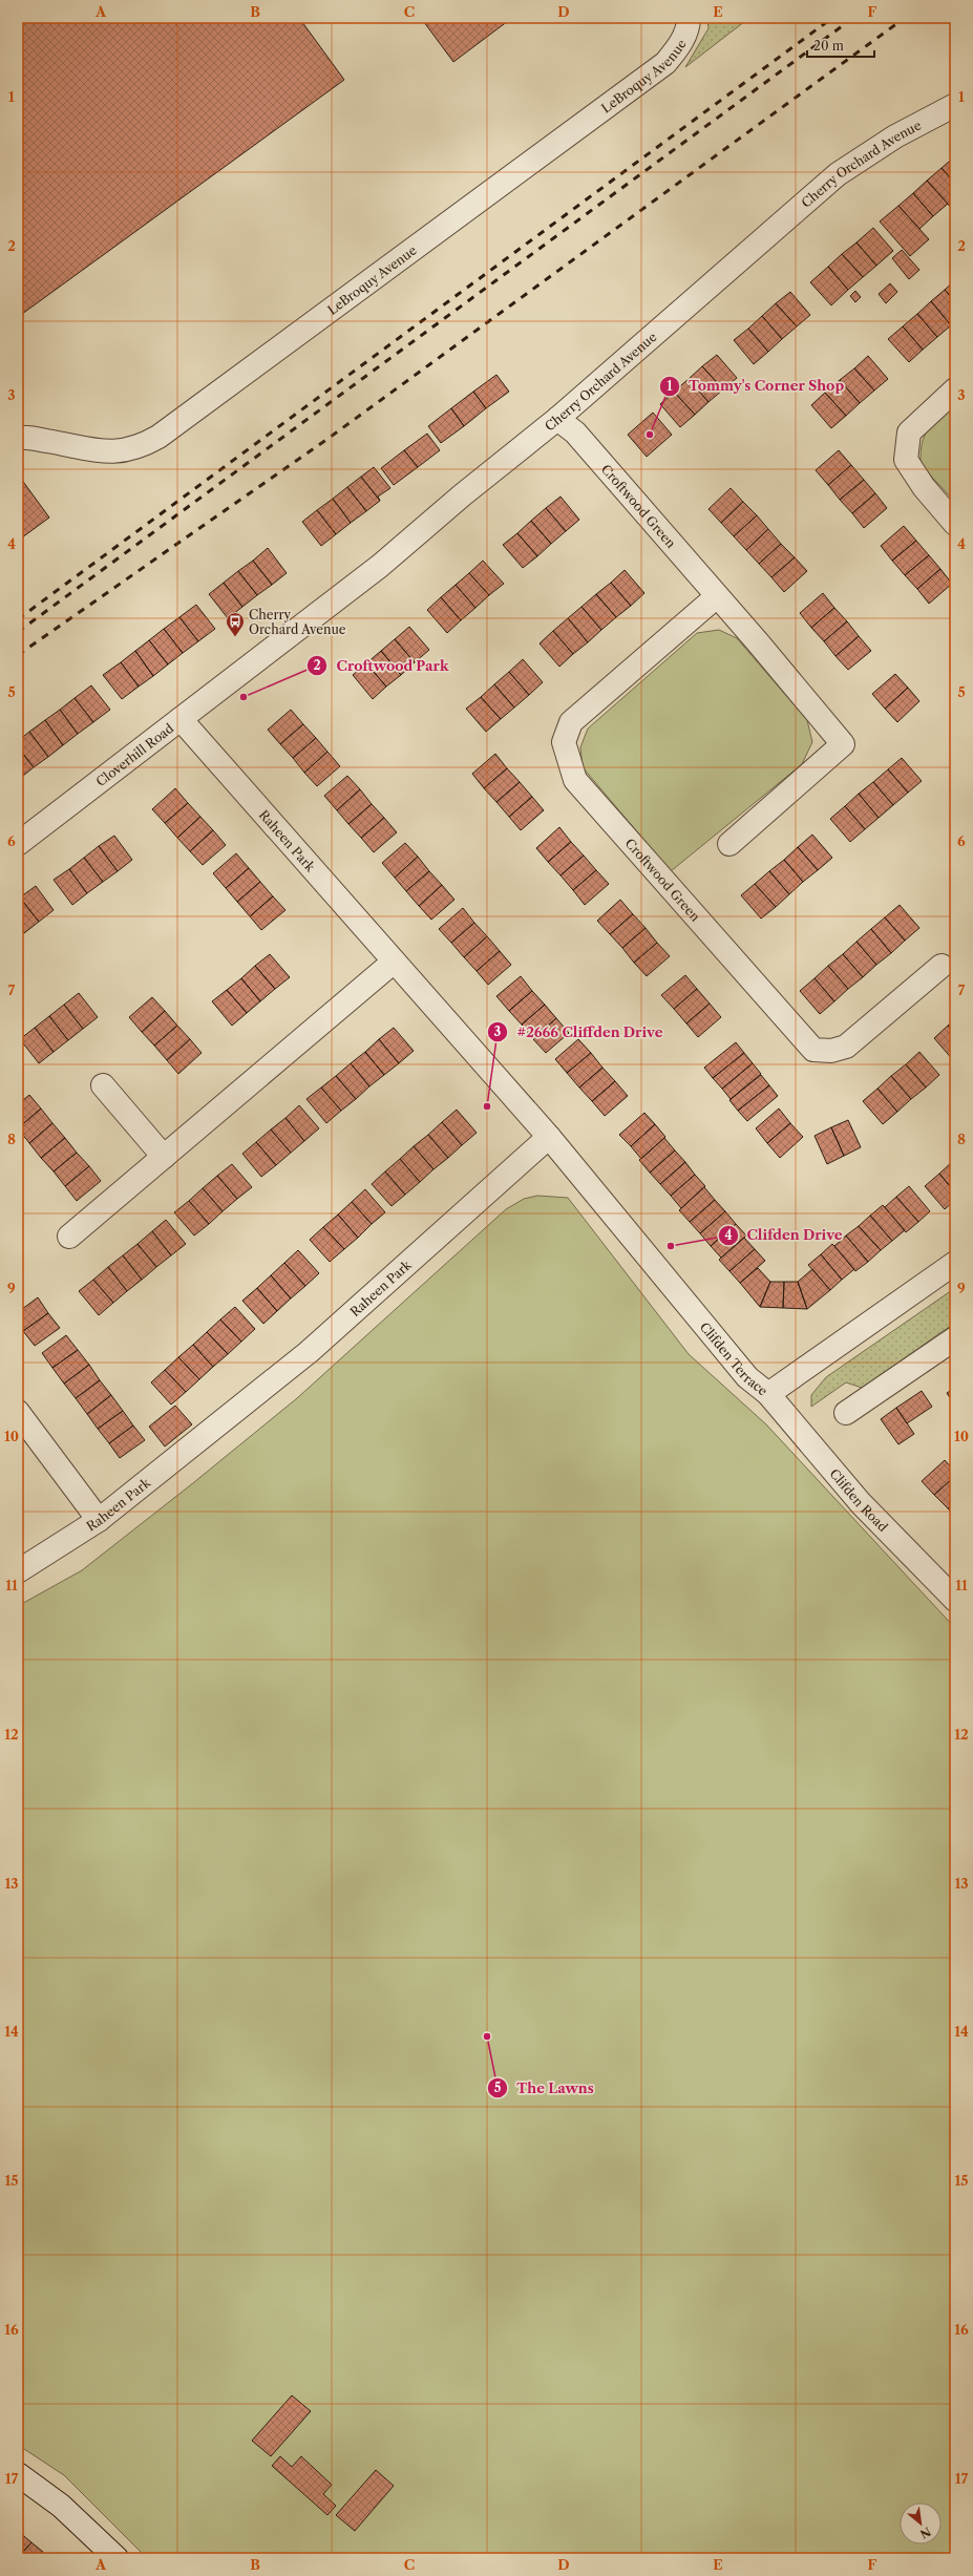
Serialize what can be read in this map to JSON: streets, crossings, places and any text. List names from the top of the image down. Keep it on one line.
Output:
{"streets":{"street":["LeBroquy Avenue","Cherry Orchard Avenue","Croftwood Green","Cloverhill Road","Raheen Park","Clifden Terrace","Clifden Road"]},"crossings":[["Cherry Orchard Avenue","Croftwood Green"],["Cherry Orchard Avenue","Cloverhill Road"],["Cloverhill Road","Raheen Park"],["Raheen Park","Clifden Terrace"],["Clifden Terrace","Clifden Road"]],"places":{"other":["Tommy's Corner Shop","Croftwood Park","#2666 Cliffden Drive","Clifden Drive","The Lawns"],"bus stop":["Cherry Orchard Avenue"]},"scale_bar":"20 m","north":"bottom right","grid":{"columns":["A","B","C","D","E","F"],"rows":["1","2","3","4","5","6","7","8","9","10","11","12","13","14","15","16","17"]}}
